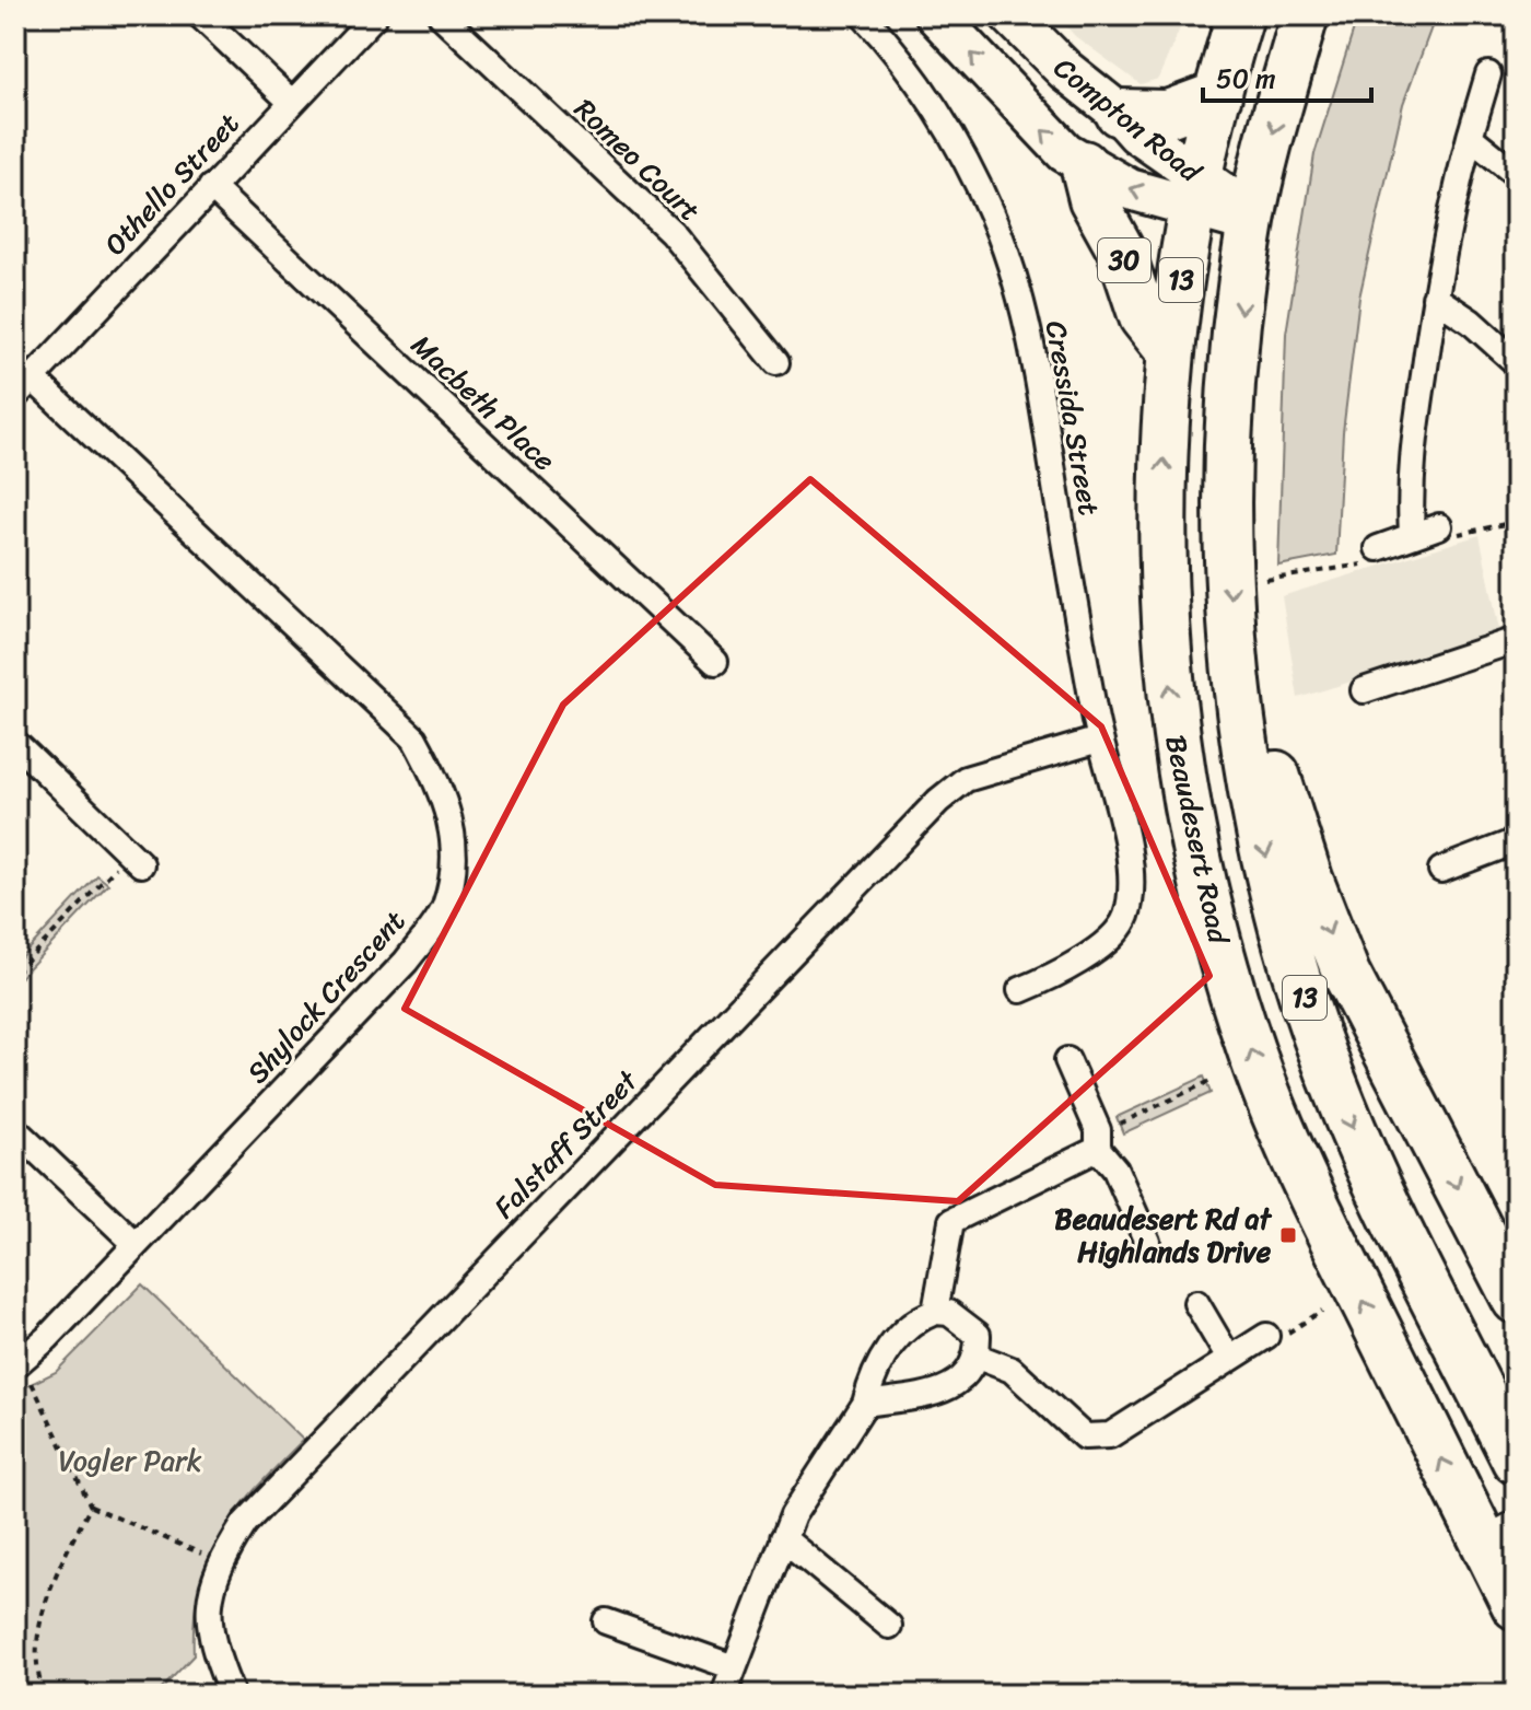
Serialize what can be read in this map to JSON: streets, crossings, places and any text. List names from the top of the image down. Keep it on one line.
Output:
{"streets":{"highway":["30","13","Beaudesert Road"],"main road":["Compton Road"],"street":["Romeo Court","Othello Street","Macbeth Place","Cressida Street","Shylock Crescent","Falstaff Street"]},"crossings":[["Compton Road","30"],["Compton Road","13"],["Compton Road","Beaudesert Road"],["Othello Street","Macbeth Place"],["Othello Street","Shylock Crescent"],["30","Beaudesert Road"],["Cressida Street","Falstaff Street"]],"parks":["Vogler Park"],"places":{"transit":["Beaudesert Rd at Highlands Drive"]},"scale_bar":"50 m"}
